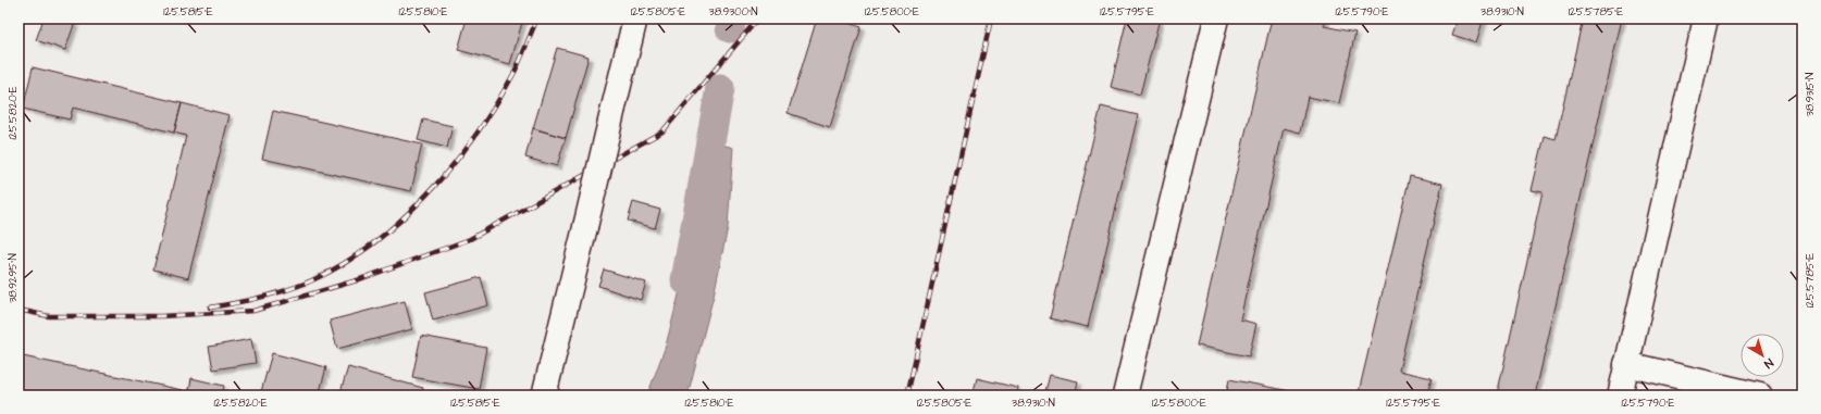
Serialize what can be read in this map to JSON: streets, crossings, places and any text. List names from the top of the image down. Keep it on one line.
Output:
{"north":"bottom right","coordinates":["125.5815°E","125.5810°E","125.5805°E","38.9300°N","125.5800°E","125.5795°E","125.5790°E","38.9310°N","125.5785°E","38.9315°N","125.5820°E","38.9295°N"]}
